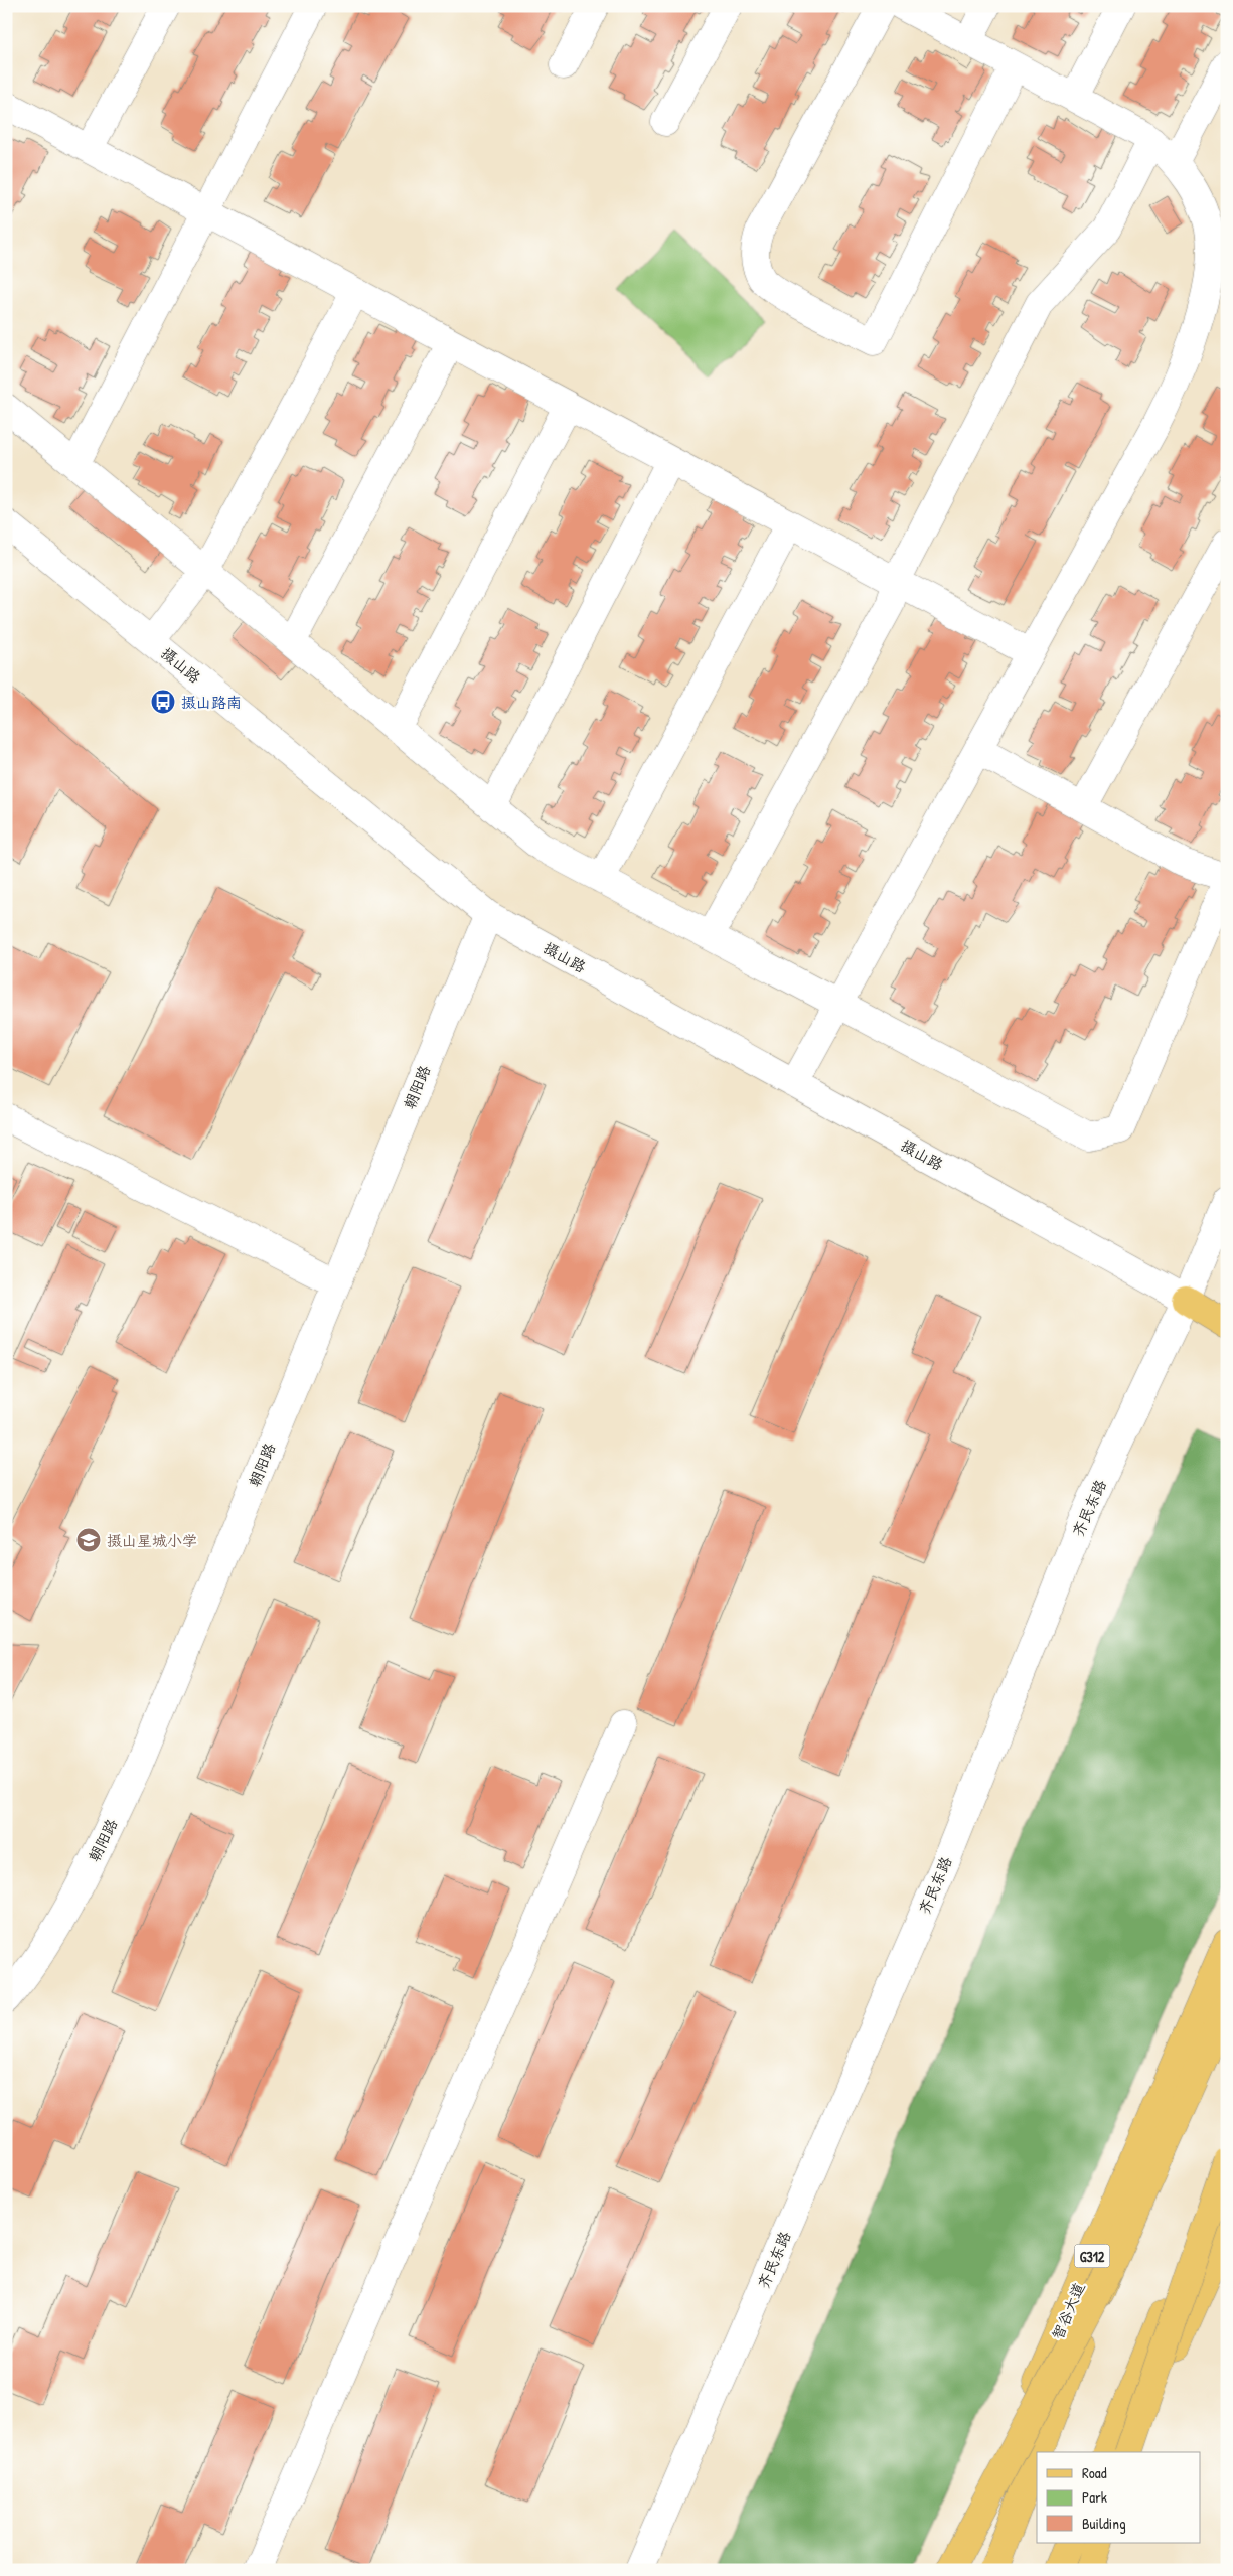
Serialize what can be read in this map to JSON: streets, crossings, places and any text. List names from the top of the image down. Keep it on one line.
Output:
{"streets":{"main road":["G312","智谷大道"],"street":["摄山路","朝阳路","齐民东路"]},"crossings":[["摄山路","朝阳路"],["摄山路","齐民东路"],["G312","智谷大道"]],"places":{"bus stop":["摄山路南"],"school or university":["摄山星城小学"]},"legend":["Road","Park","Building"]}
